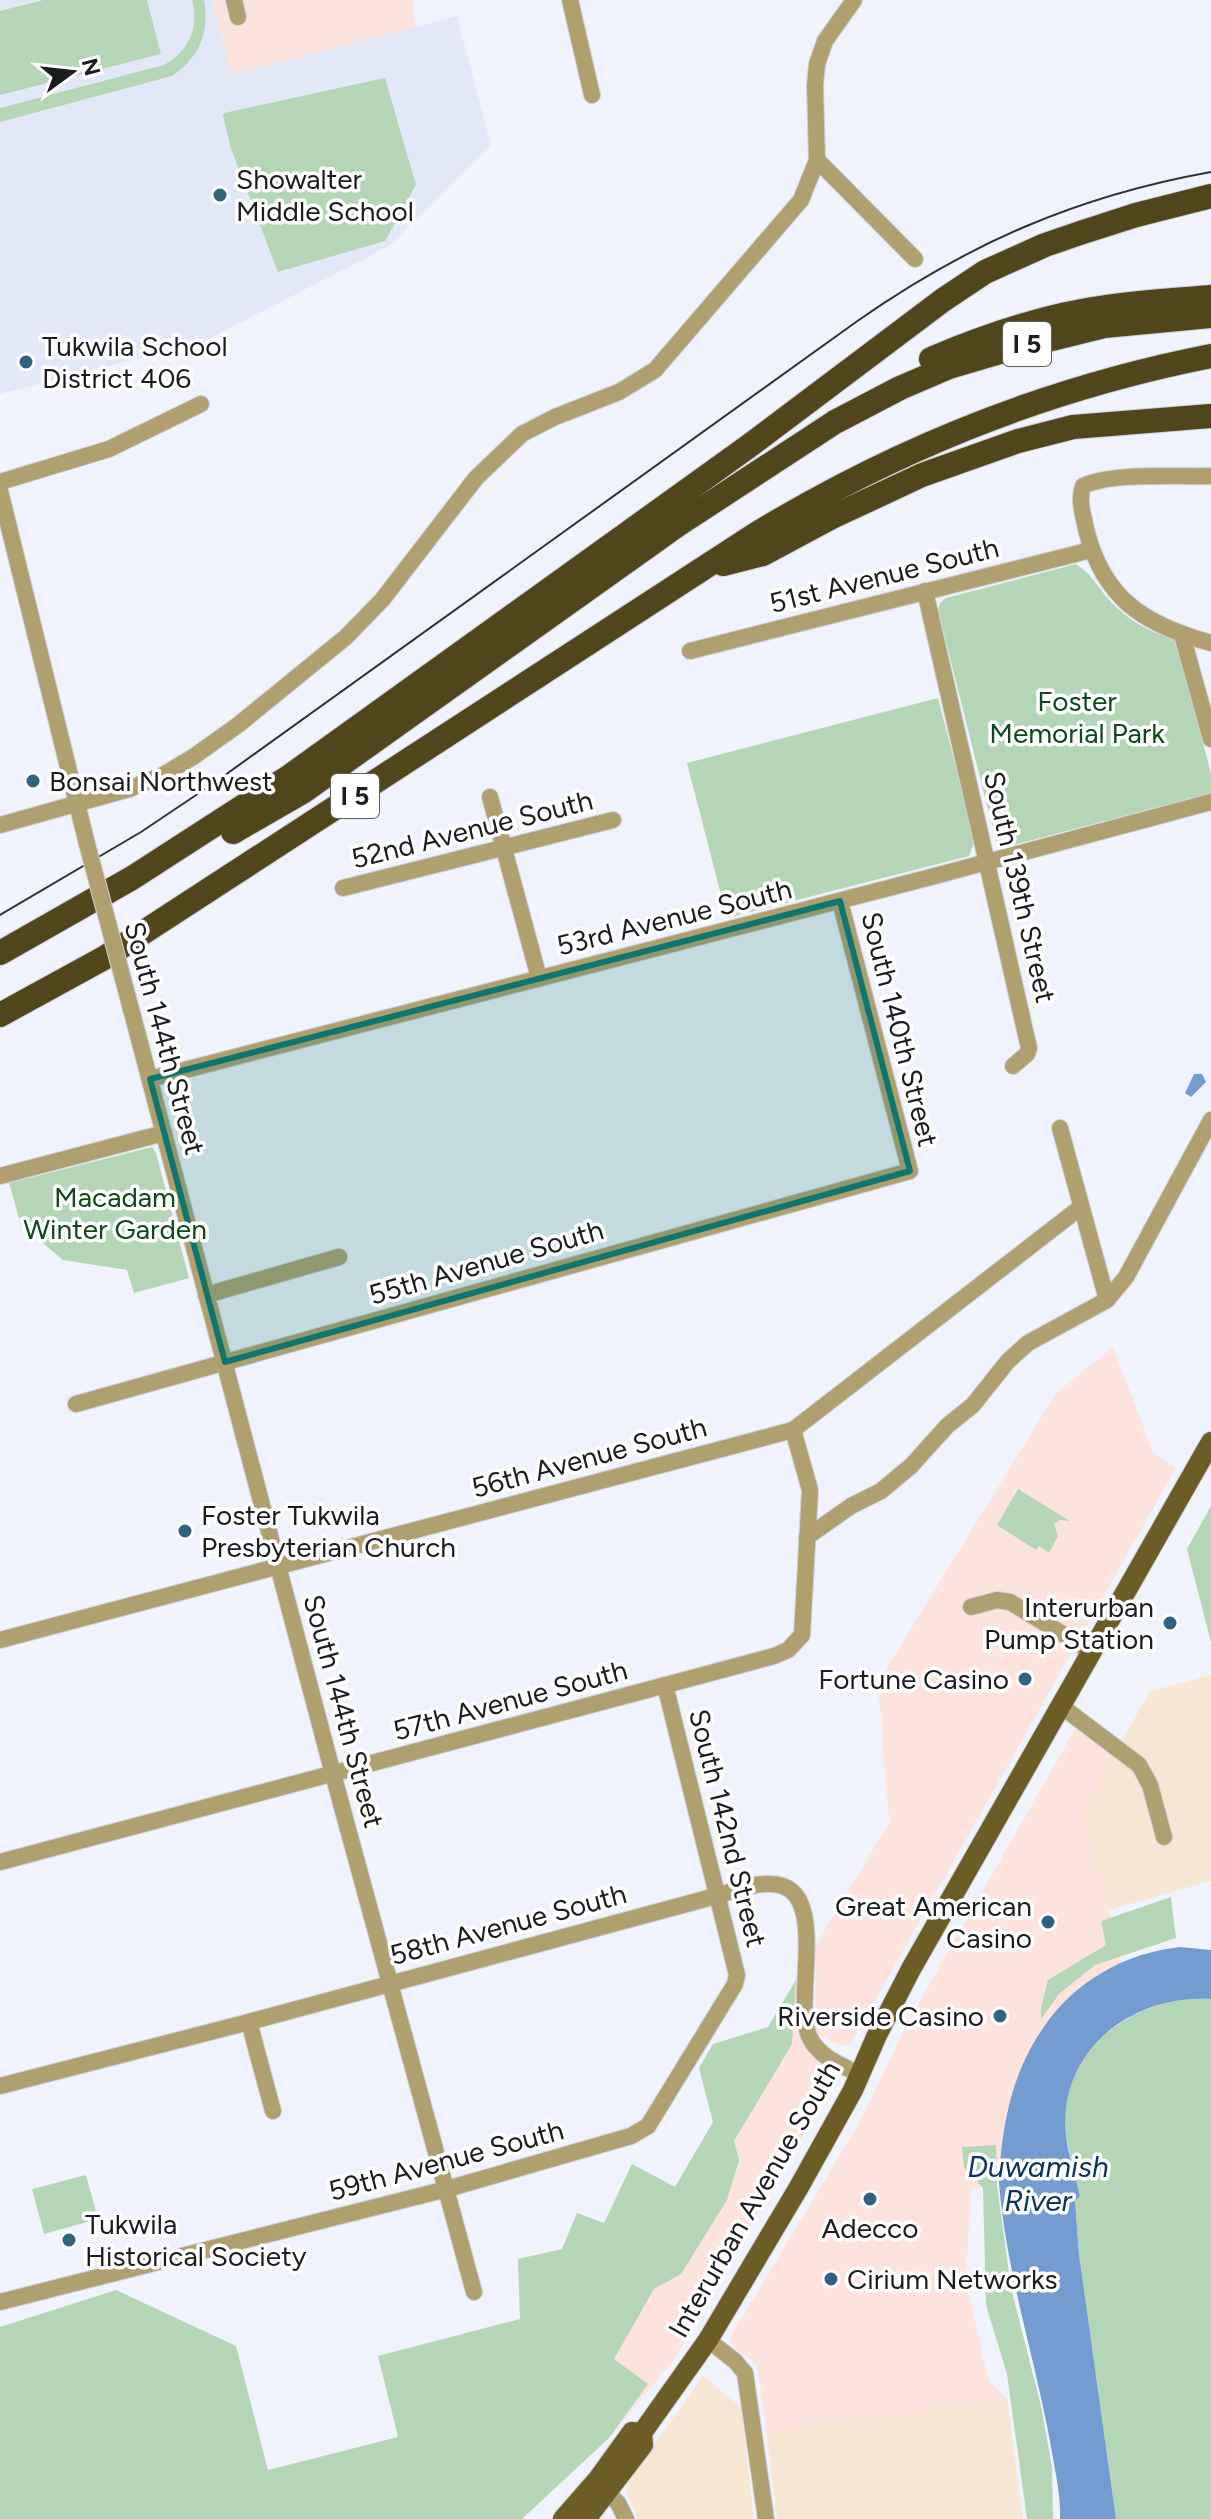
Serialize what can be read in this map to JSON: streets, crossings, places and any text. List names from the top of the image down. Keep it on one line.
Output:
{"streets":{"highway":["I 5"],"main road":["Interurban Avenue South"],"street":["51st Avenue South","52nd Avenue South","South 139th Street","53rd Avenue South","South 140th Street","South 144th Street","55th Avenue South","56th Avenue South","57th Avenue South","South 142nd Street","58th Avenue South","59th Avenue South"]},"crossings":[["51st Avenue South","South 139th Street"],["South 139th Street","53rd Avenue South"],["53rd Avenue South","South 140th Street"],["53rd Avenue South","South 144th Street"],["South 140th Street","55th Avenue South"],["South 144th Street","55th Avenue South"],["South 144th Street","56th Avenue South"],["South 144th Street","57th Avenue South"],["South 144th Street","58th Avenue South"],["South 144th Street","59th Avenue South"],["57th Avenue South","South 142nd Street"],["South 142nd Street","58th Avenue South"],["South 142nd Street","59th Avenue South"],["58th Avenue South","Interurban Avenue South"]],"water":["Duwamish River"],"parks":["Foster Memorial Park","Macadam Winter Garden"],"places":["Showalter Middle School","Tukwila School District 406","Bonsai Northwest","Foster Tukwila Presbyterian Church","Interurban Pump Station","Fortune Casino","Great American Casino","Riverside Casino","Adecco","Tukwila Historical Society","Cirium Networks"],"north":"right"}
